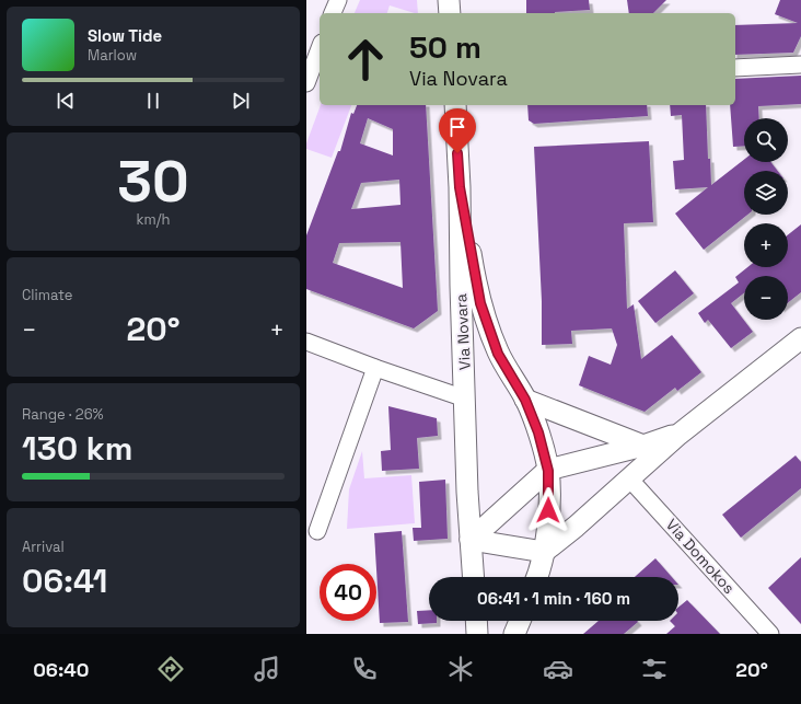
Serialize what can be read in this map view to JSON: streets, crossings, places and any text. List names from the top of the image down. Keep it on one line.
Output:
{"streets":{"street":["Via Novara","Via Domokos"]},"page":{"turn":["50 m","Via Novara"],"song":["Slow Tide","Marlow"],"map_buttons":["+","−"],"tile":[["30","km/h"],"Climate",["Range · 26%","130 km"],["Arrival","06:41"]],"heat":["−","20°","+"],"limit":"40","trip":"06:41 · 1 min · 160 m","tabs":["06:40","20°"]}}
